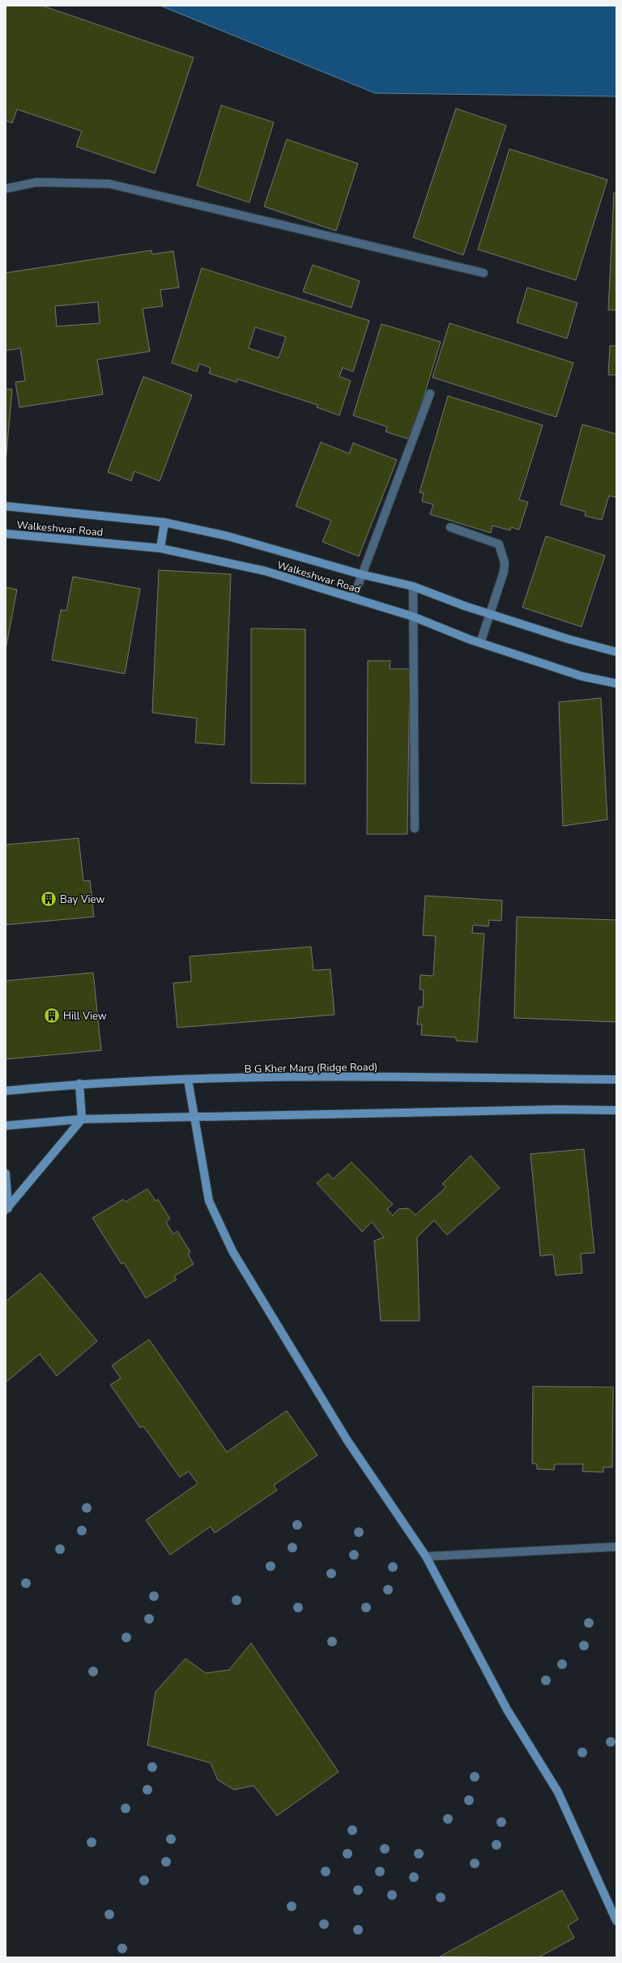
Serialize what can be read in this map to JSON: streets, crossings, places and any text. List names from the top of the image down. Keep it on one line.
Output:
{"streets":{"street":["Walkeshwar Road","B G Kher Marg (Ridge Road)"]},"places":{"building":["Bay View","Hill View"]}}
